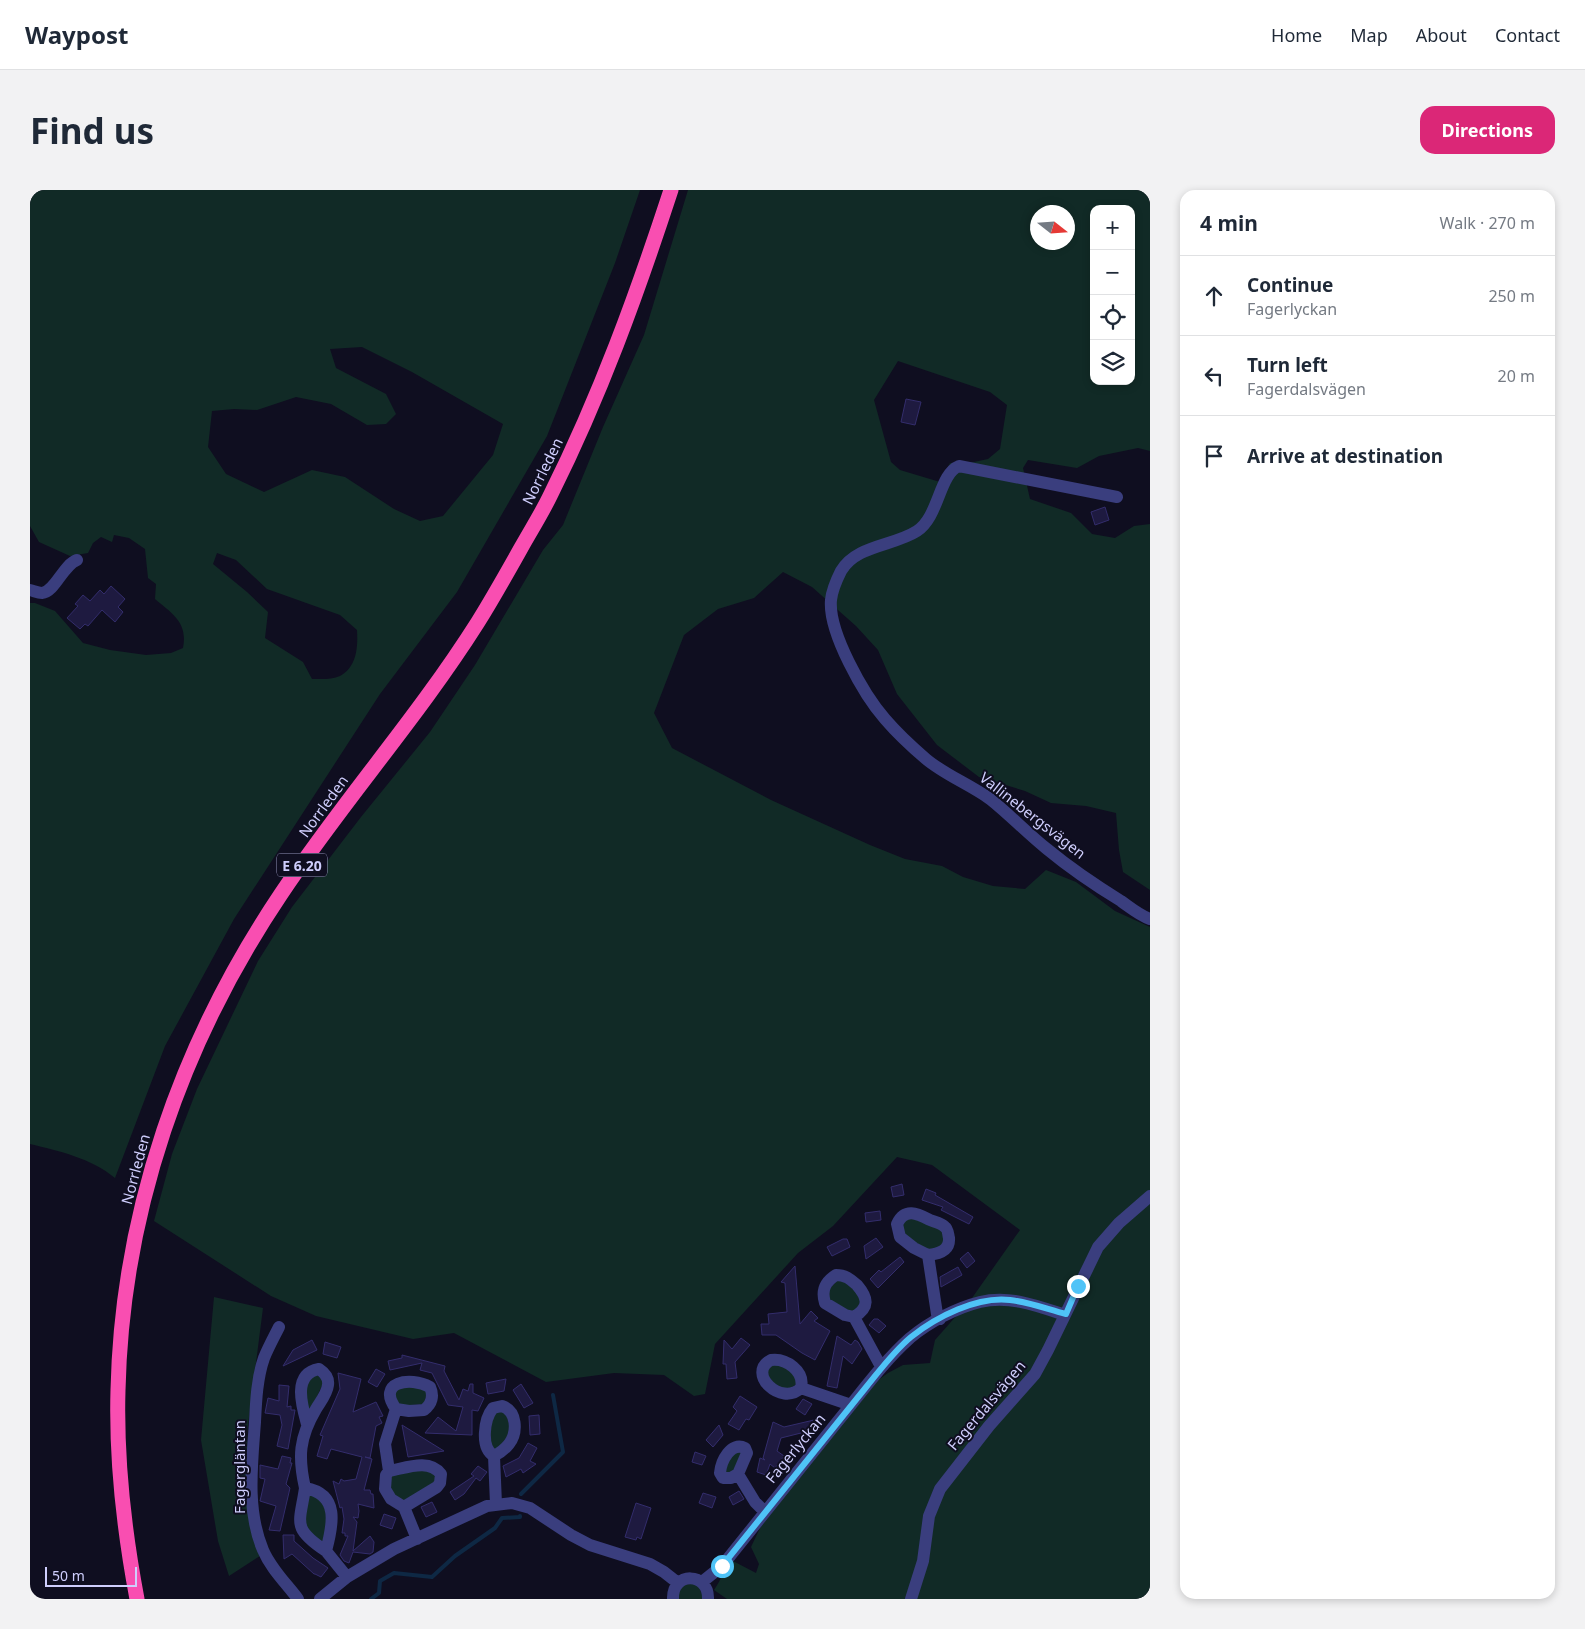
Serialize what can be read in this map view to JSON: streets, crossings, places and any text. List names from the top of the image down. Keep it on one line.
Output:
{"streets":{"highway":["Norrleden","E 6.20"],"street":["Vallinebergsvägen","Fagerdalsvägen","Fagerlyckan","Fagergläntan"]},"crossings":[["Fagerdalsvägen","Fagerlyckan"]],"scale_bar":"50 m","north":"right","page":{"header":"Waypost","nav":["Home","Map","About","Contact"],"buttons":"Directions","title":"Find us","heading":["4 min","Walk · 270 m"],"map_buttons":["+","−"],"list":[["Continue","Fagerlyckan","250 m"],["Turn left","Fagerdalsvägen","20 m"],"Arrive at destination"],"scale":"50 m"}}
